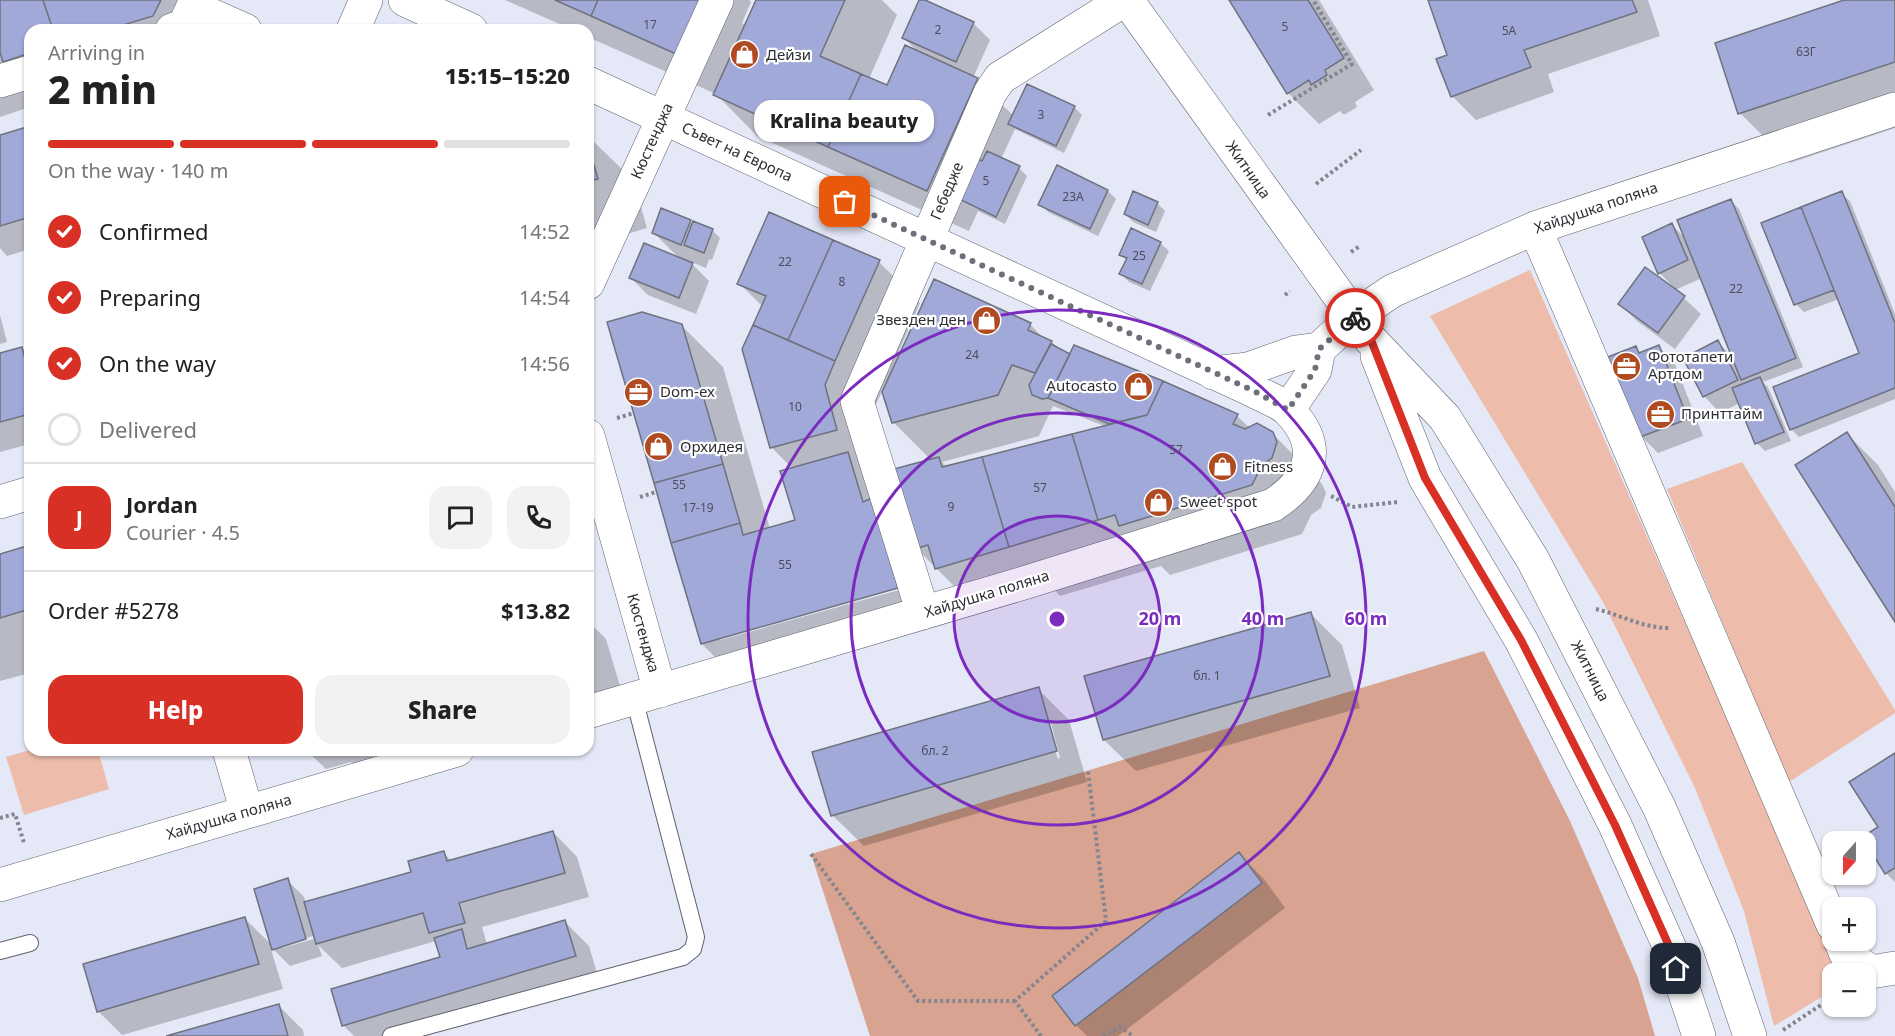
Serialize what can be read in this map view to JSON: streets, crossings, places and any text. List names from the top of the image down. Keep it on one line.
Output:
{"streets":{"street":["Кюстенджа","Съвет на Европа","Житница","Гебедже","Хайдушка поляна"]},"crossings":[["Кюстенджа","Съвет на Европа"],["Кюстенджа","Хайдушка поляна"],["Съвет на Европа","Гебедже"],["Съвет на Европа","Хайдушка поляна"],["Житница","Гебедже"],["Житница","Хайдушка поляна"],["Гебедже","Хайдушка поляна"]],"places":{"shop":["Дейзи","Звезден ден","Autocasto","Орхидея","Fitness","Sweet spot"],"other":["Kralina beauty"],"office":["Фототапети Артдом","Dom-ex","Принттайм"]},"house_numbers":["17","5","2","5А","63Г","3","5","23А","25","22","8","22","24","10","57","55","57","9","17-19","55","бл. 1","бл. 2"],"north":"bottom","page":{"heading":["2 min","Arriving in","15:15–15:20"],"panel":["Jordan","Courier · 4.5","Order #5278","$13.82"],"bubble":"Kralina beauty","bar":"On the way · 140 m","list":[["Confirmed","14:52"],["Preparing","14:54"],["On the way","14:56"],"Delivered"],"round":"J","buttons":["Help","Share"],"map_buttons":["+","−"]},"rings":["20 m","40 m","60 m"]}
